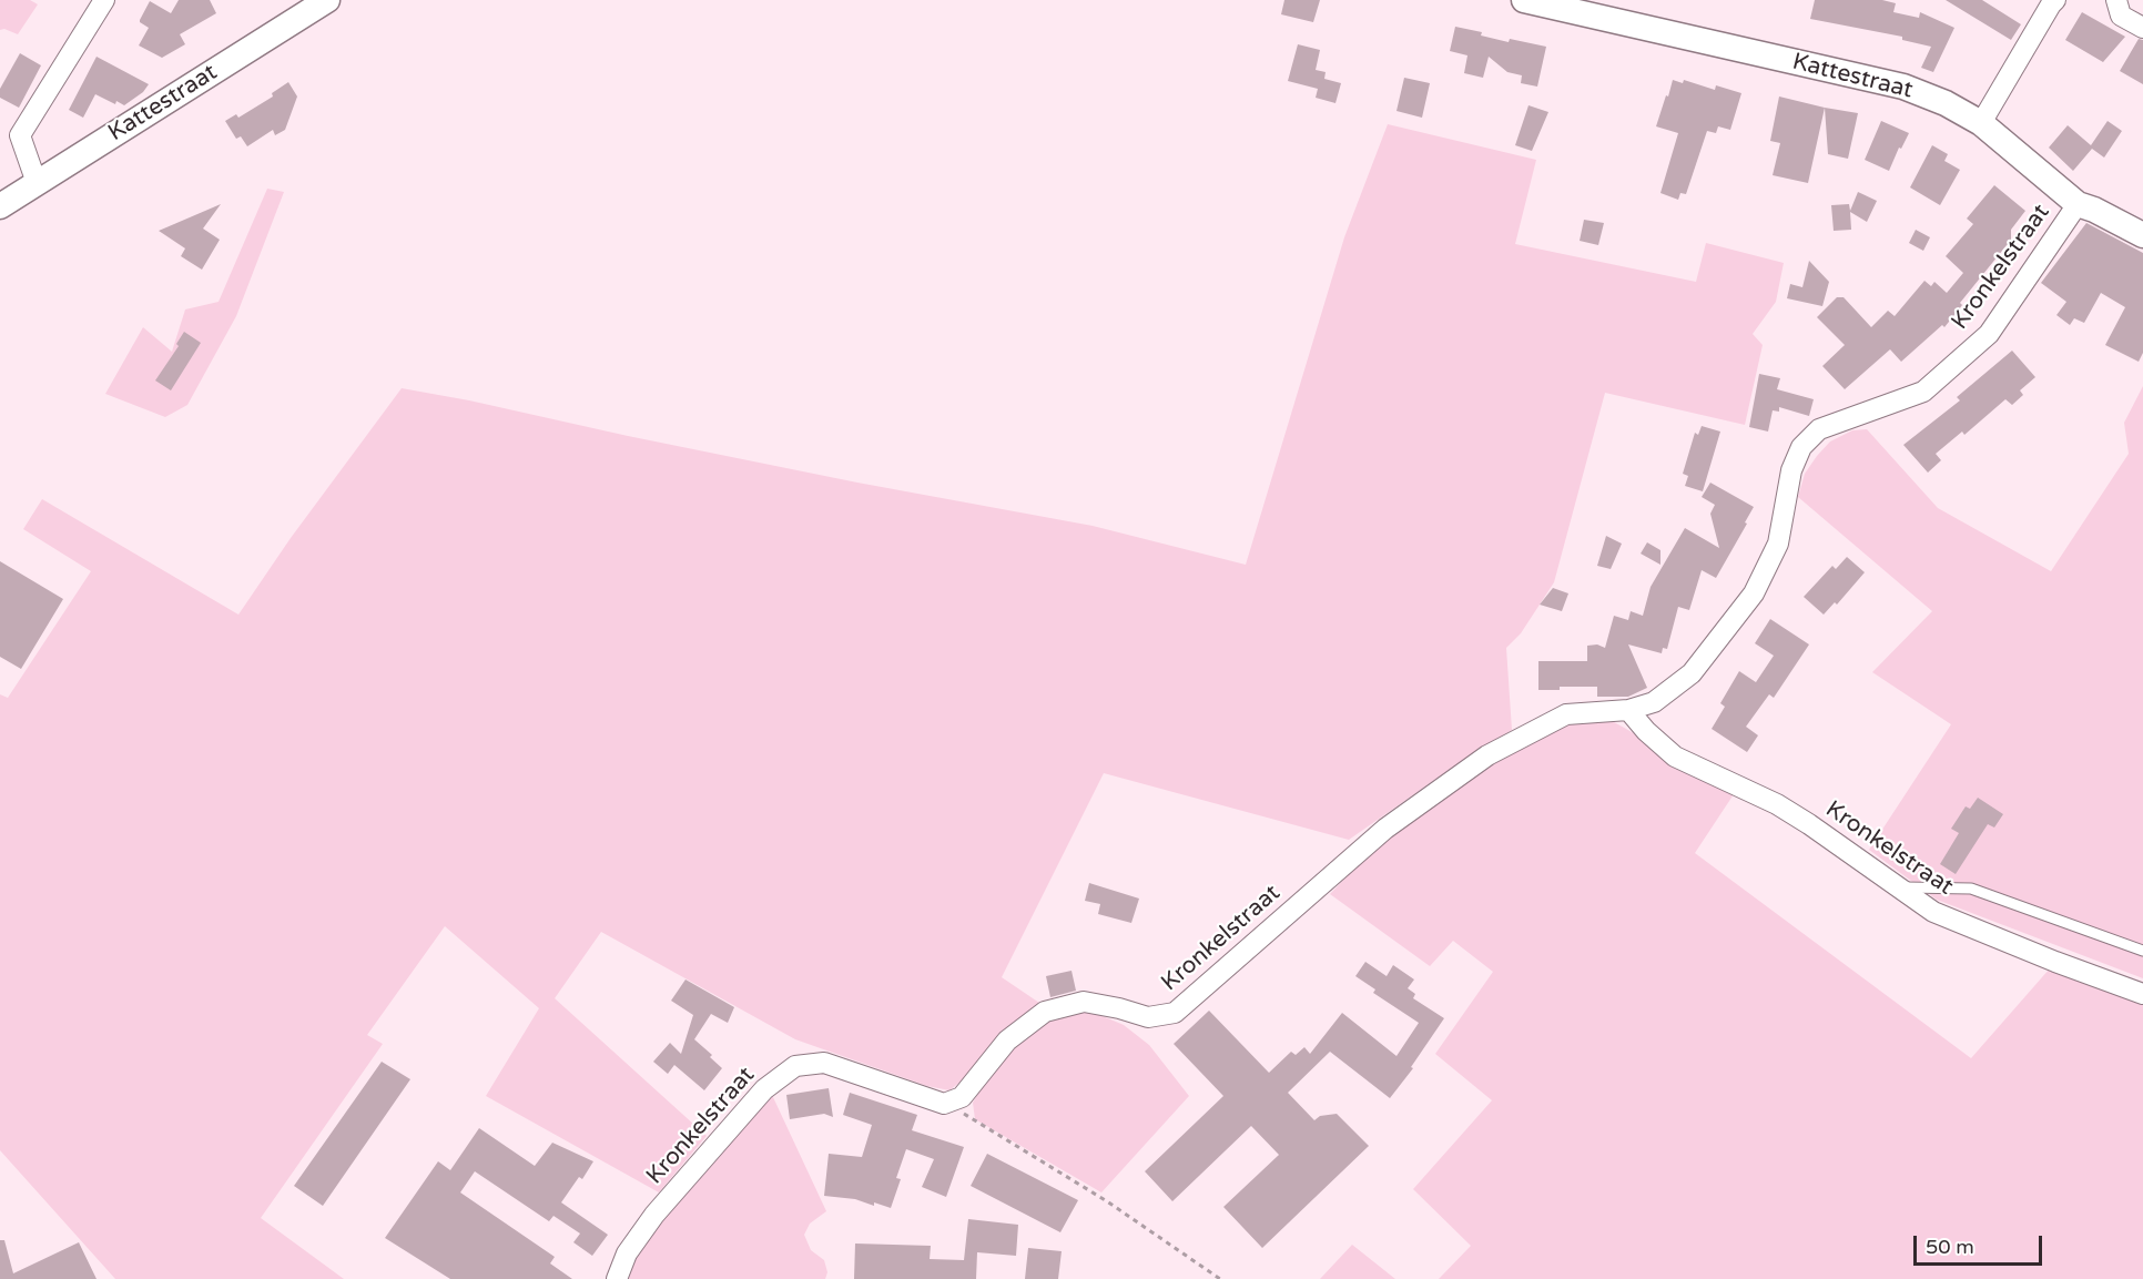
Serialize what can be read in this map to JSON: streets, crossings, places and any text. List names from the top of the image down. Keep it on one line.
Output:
{"streets":{"street":["Kattestraat","Kronkelstraat"]},"crossings":[["Kattestraat","Kronkelstraat"]],"scale_bar":"50 m"}
